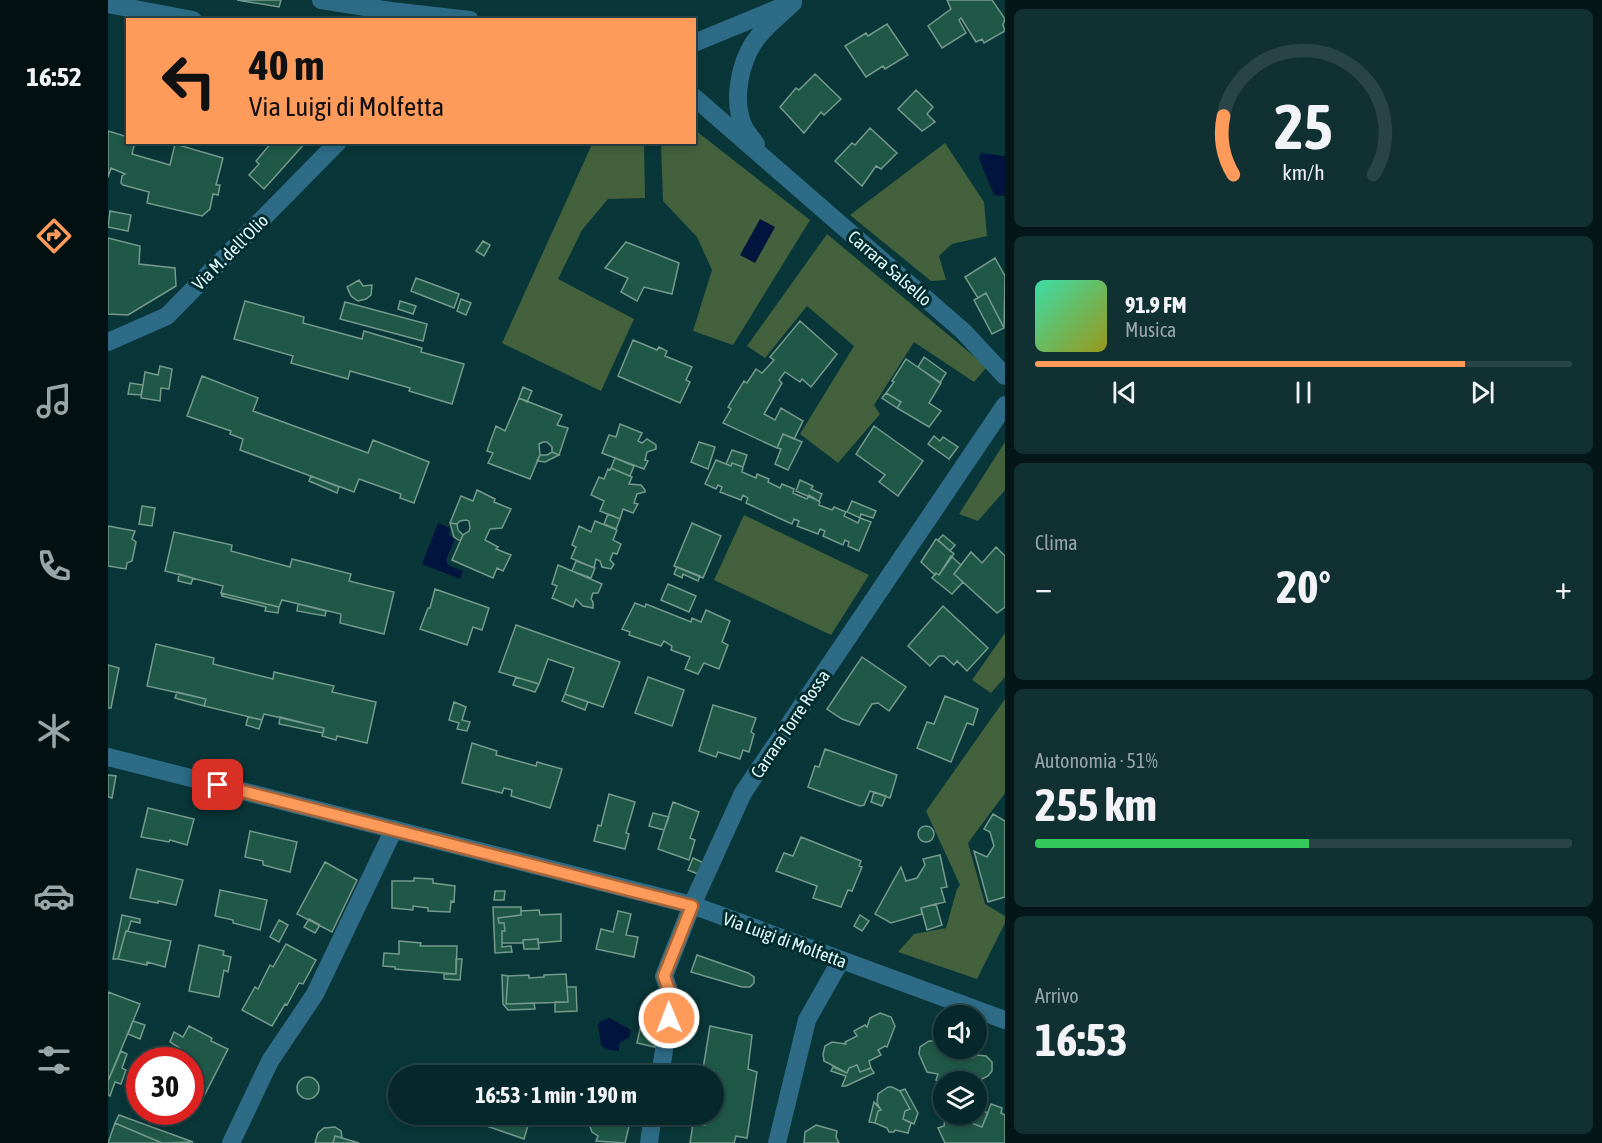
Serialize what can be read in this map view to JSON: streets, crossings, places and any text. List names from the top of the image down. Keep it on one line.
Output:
{"streets":{"street":["Via M. dell'Olio","Carrara Salsello","Carrara Torre Rossa","Via Luigi di Molfetta"]},"crossings":[["Carrara Torre Rossa","Via Luigi di Molfetta"]],"page":{"tabs":"16:52","turn":["40 m","Via Luigi di Molfetta"],"song":["91.9 FM","Musica"],"tile":["Clima",["Autonomia · 51%","255 km"],["Arrivo","16:53"]],"heat":["−","20°","+"],"limit":"30","trip":"16:53 · 1 min · 190 m","gauge":["25","km/h"]}}
